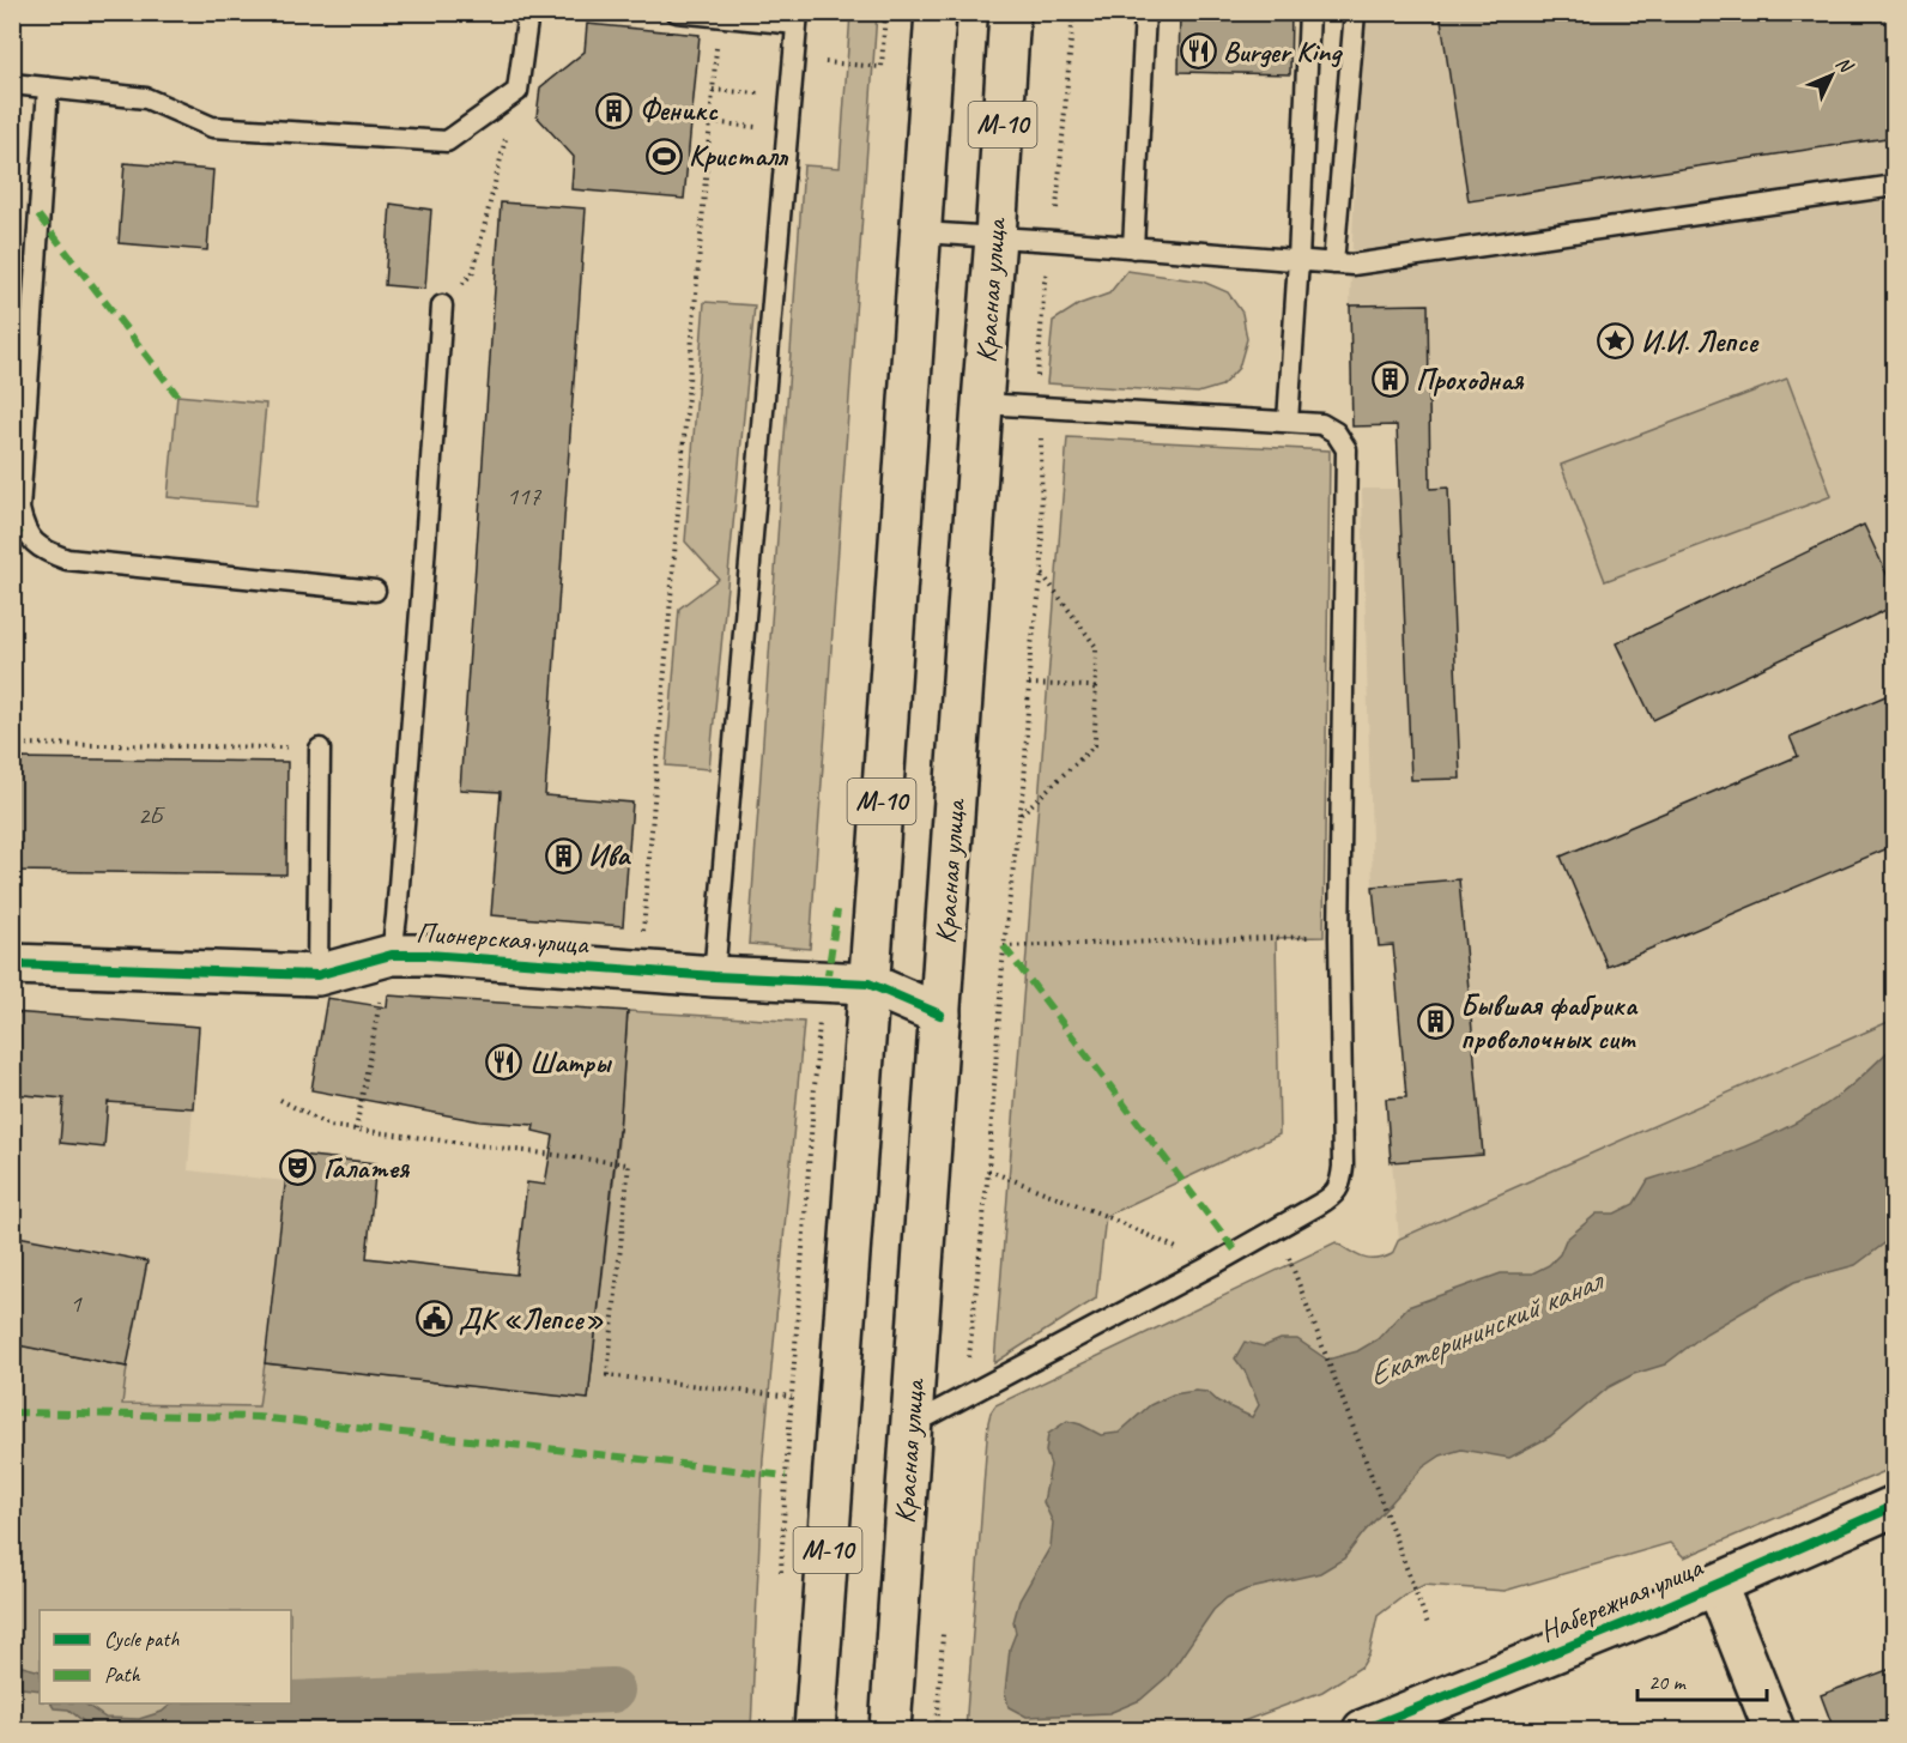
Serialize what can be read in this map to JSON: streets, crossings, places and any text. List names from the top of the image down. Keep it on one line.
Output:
{"streets":{"main road":["М-10","Красная улица","Пионерская улица","Набережная улица"]},"crossings":[["М-10","Пионерская улица"],["Красная улица","Пионерская улица"]],"water":["Екатерининский канал"],"places":{"restaurant":["Burger King","Шатры"],"building":["Феникс","Проходная","Ива","Бывшая фабрика проволочных сит"],"sports":["Кристалл"],"place":["И.И. Лепсе"],"theatre":["Галатея"],"public building":["ДК «Лепсе»"]},"house_numbers":["117","2Б","1"],"legend":["Cycle path","Path"],"scale_bar":"20 m","north":"top right"}
